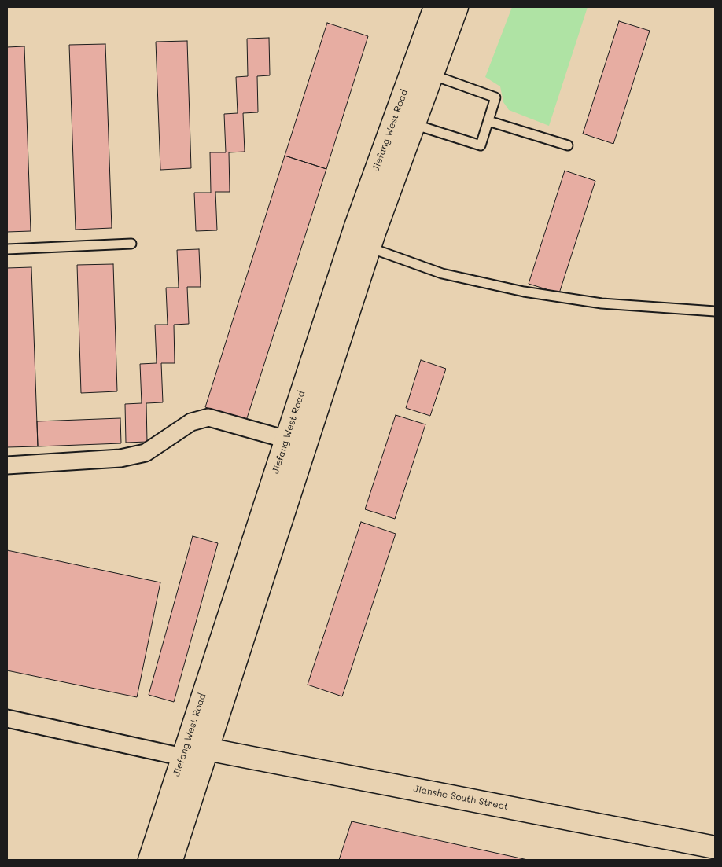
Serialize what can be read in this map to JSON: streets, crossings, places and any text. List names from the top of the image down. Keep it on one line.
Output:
{"streets":{"main road":["Jiefang West Road","Jianshe South Street"]},"crossings":[["Jiefang West Road","Jianshe South Street"]]}
